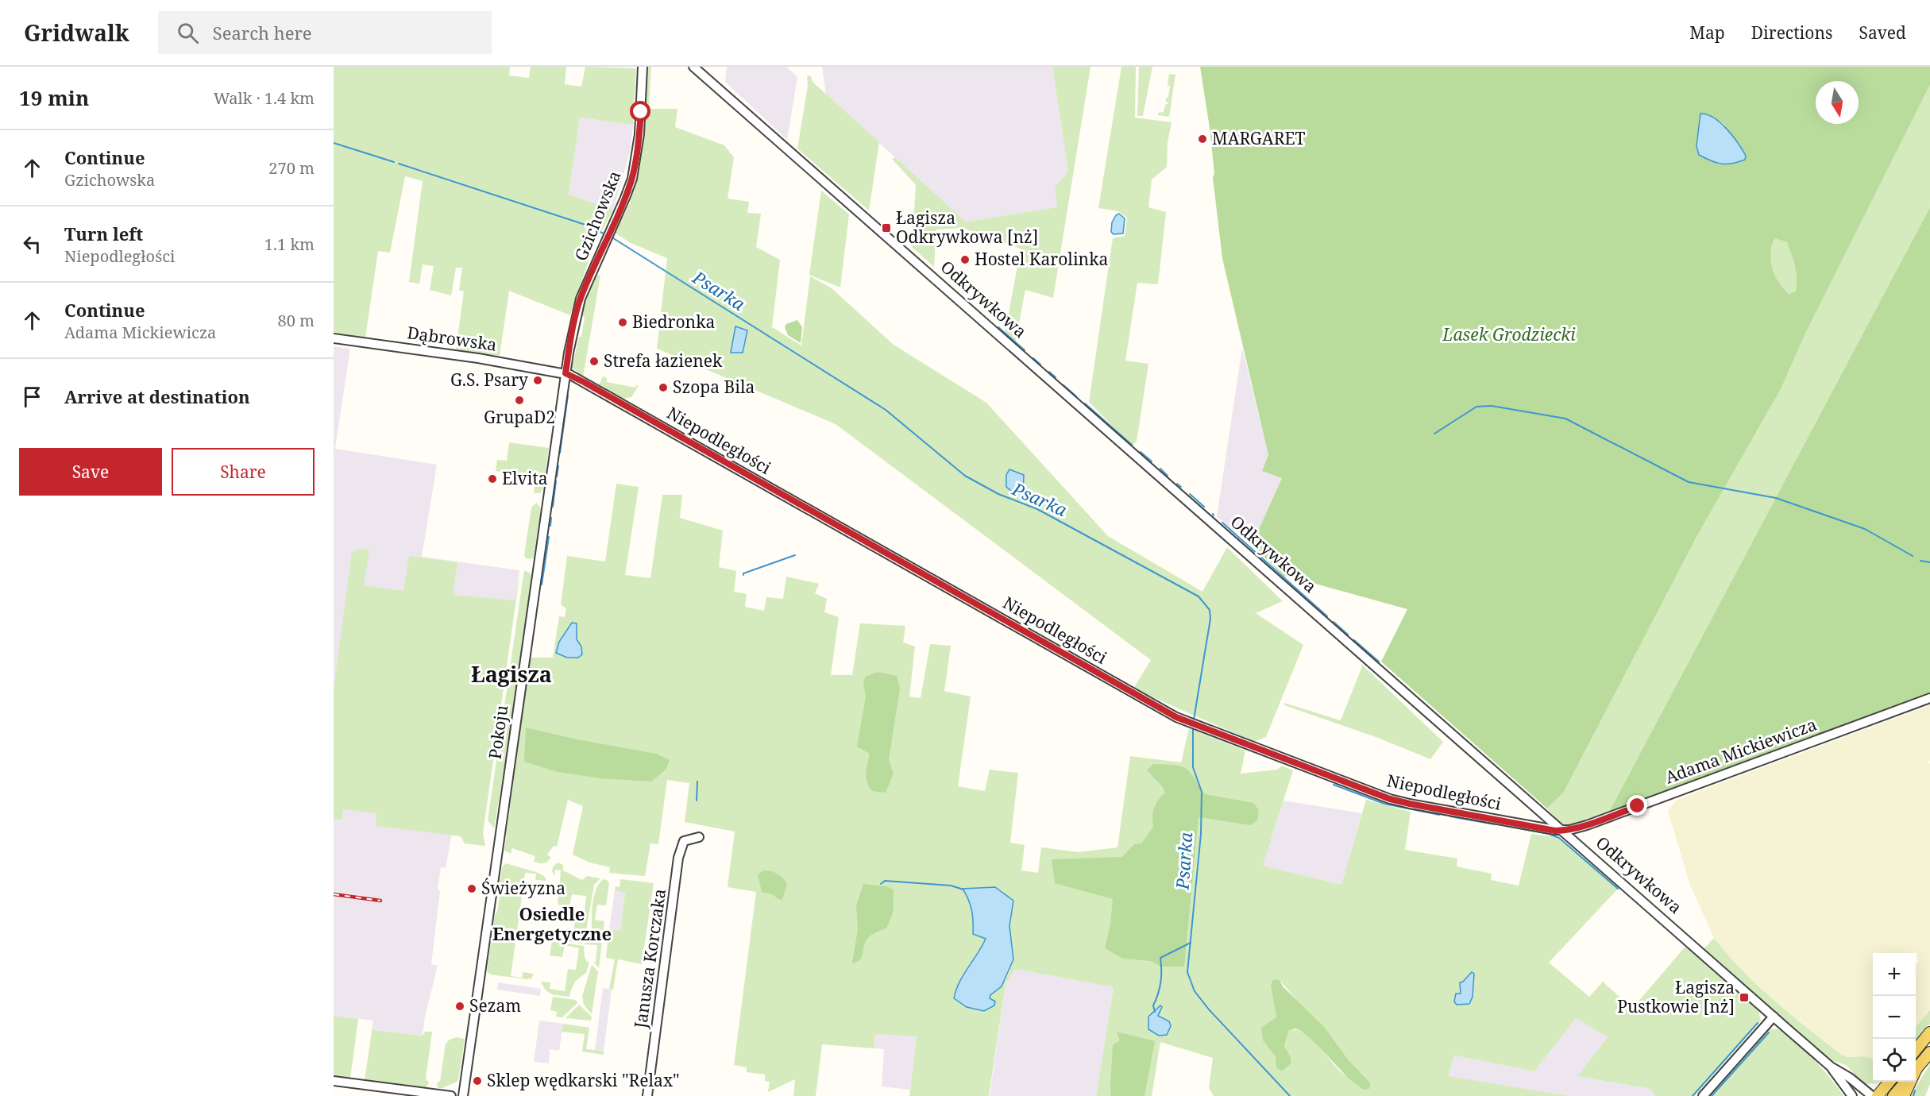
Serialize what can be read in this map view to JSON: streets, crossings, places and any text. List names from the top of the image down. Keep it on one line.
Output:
{"streets":{"street":["Gzichowska","Odkrywkowa","Dąbrowska","Niepodległości","Pokoju","Adama Mickiewicza","Janusza Korczaka"]},"crossings":[["Gzichowska","Dąbrowska"],["Gzichowska","Niepodległości"],["Gzichowska","Pokoju"],["Odkrywkowa","Niepodległości"],["Odkrywkowa","Adama Mickiewicza"],["Dąbrowska","Niepodległości"],["Dąbrowska","Pokoju"],["Niepodległości","Pokoju"],["Niepodległości","Adama Mickiewicza"]],"districts":["Łagisza","Osiedle Energetyczne"],"water":["Psarka"],"parks":["Lasek Grodziecki"],"places":{"other":["MARGARET","Hostel Karolinka","Biedronka","Strefa łazienek","G.S. Psary","Szopa Bila","GrupaD2","Elvita","Świeżyzna","Sezam","Sklep wędkarski \"Relax\""],"transit":["Łagisza Odkrywkowa [nż]","Łagisza Pustkowie [nż]"]},"north":"bottom","page":{"header":"Gridwalk","search":"Search here","nav":["Map","Directions","Saved"],"heading":["19 min","Walk · 1.4 km"],"list":[["Continue","Gzichowska","270 m"],["Turn left","Niepodległości","1.1 km"],["Continue","Adama Mickiewicza","80 m"],"Arrive at destination"],"buttons":["Save","Share"],"map_buttons":["+","−"]}}
